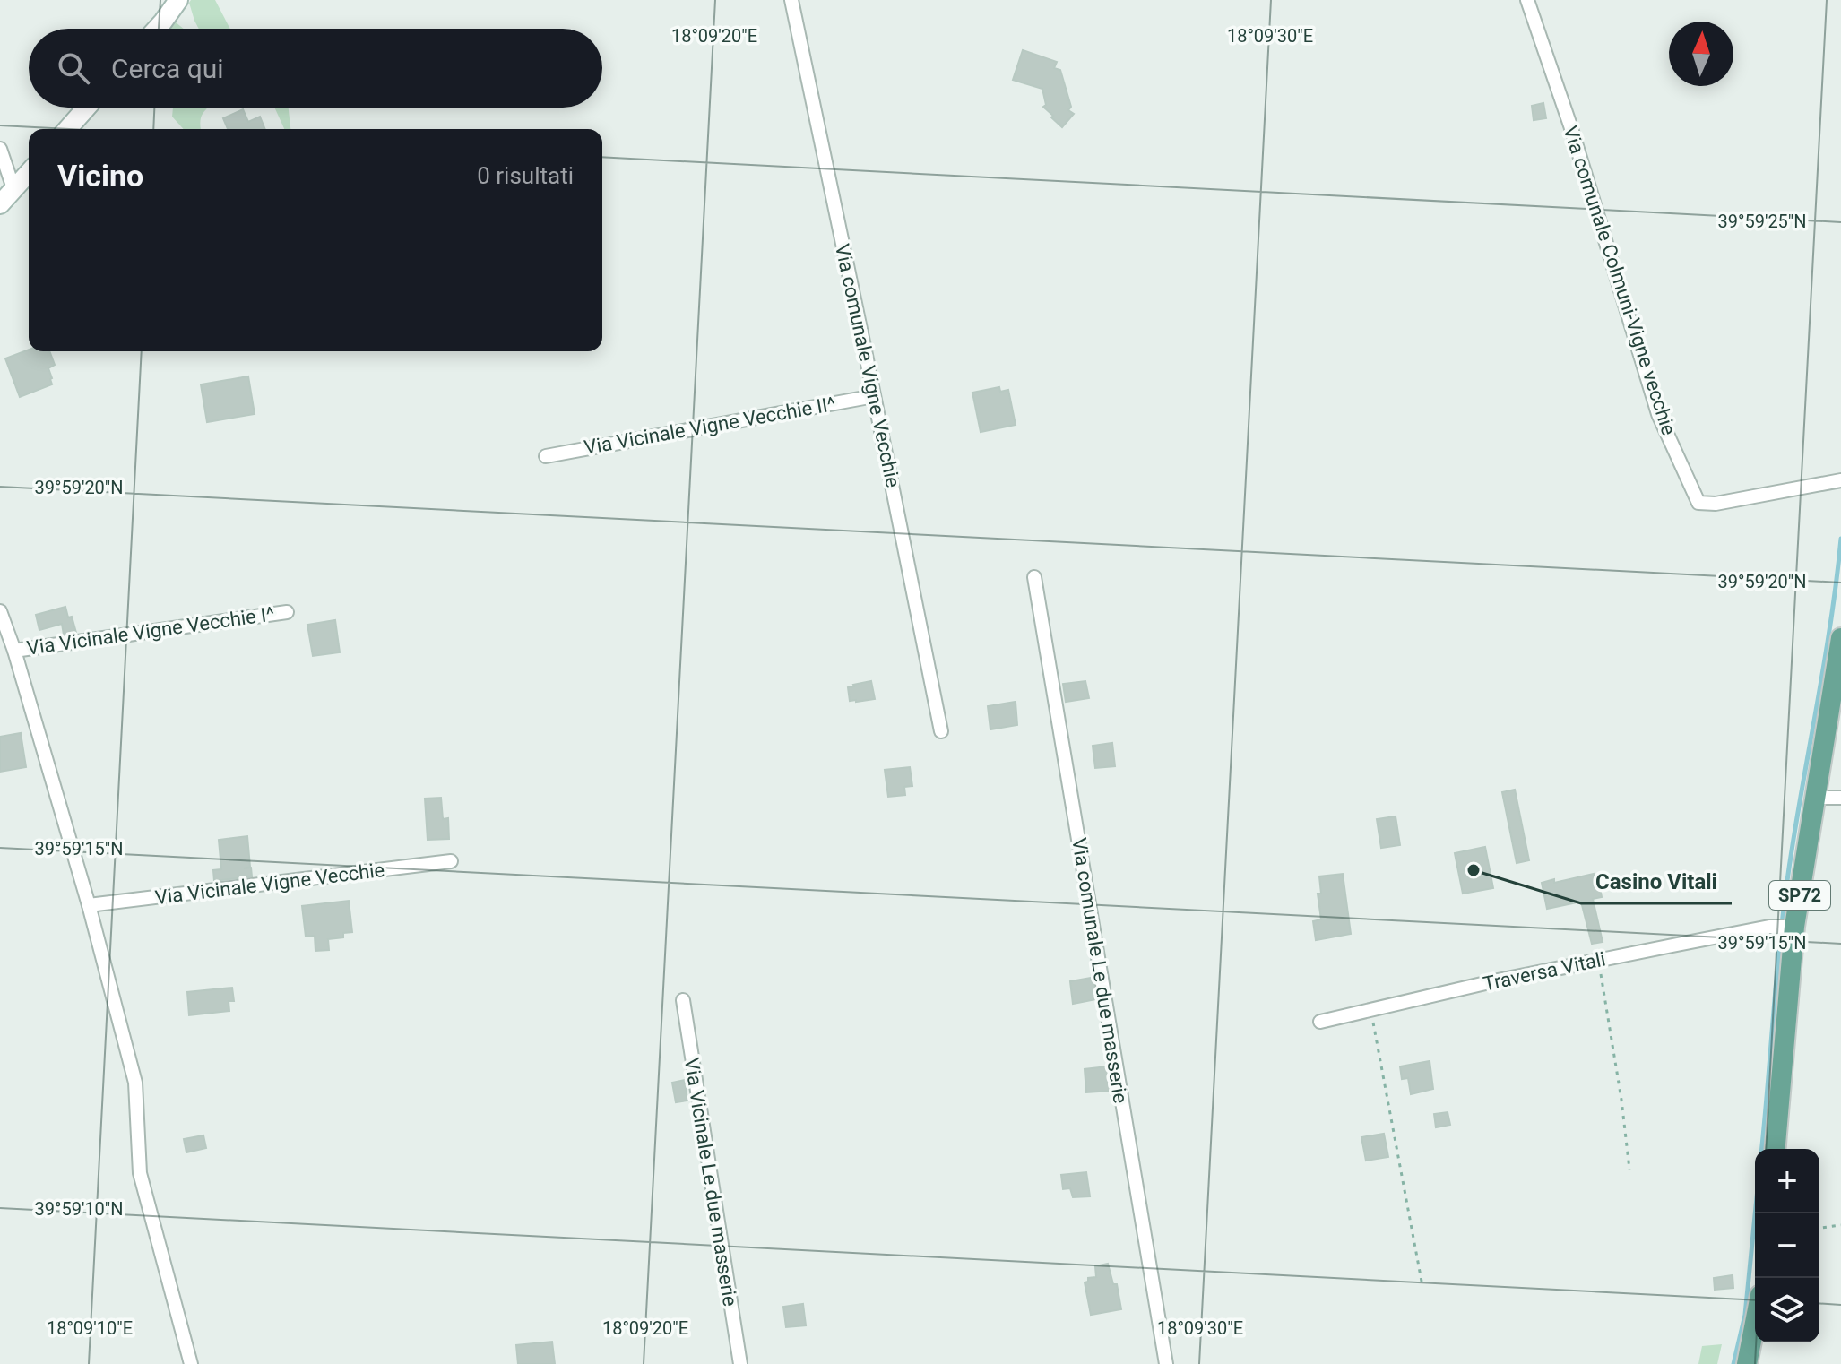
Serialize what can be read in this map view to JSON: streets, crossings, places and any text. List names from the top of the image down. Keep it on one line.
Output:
{"streets":{"main road":["SP72"],"street":["Via comunale Colmuni-Vigne vecchie","Via comunale Vigne Vecchie","Via Vicinale Vigne Vecchie II^","Via Vicinale Vigne Vecchie I^","Via Vicinale Vigne Vecchie","Via comunale Le due masserie","Traversa Vitali","Via Vicinale Le due masserie"]},"crossings":[["Via comunale Vigne Vecchie","Via Vicinale Vigne Vecchie II^"],["SP72","Traversa Vitali"]],"places":["Casino Vitali"],"north":"top","page":{"search":"Cerca qui","heading":["Vicino","0 risultati"],"map_buttons":["+","−"]},"coordinates":["18°09'20\"E","18°09'30\"E","39°59'25\"N","39°59'20\"N","39°59'15\"N","39°59'10\"N","18°09'10\"E"]}
